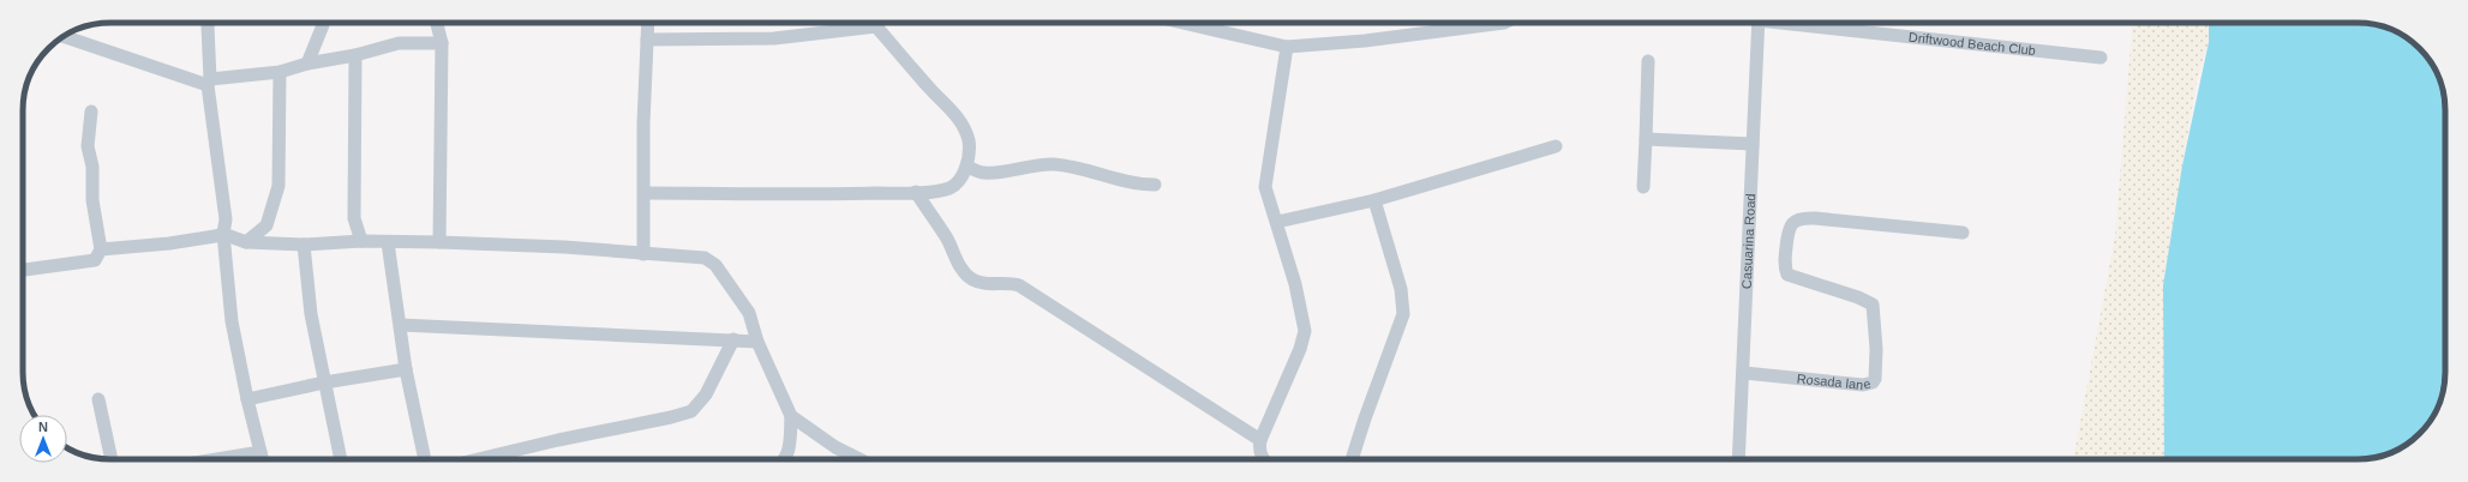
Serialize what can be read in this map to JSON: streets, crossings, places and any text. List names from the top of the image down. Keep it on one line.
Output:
{"streets":{"street":["Driftwood Beach Club","Casuarina Road","Rosada lane"]},"crossings":[["Casuarina Road","Rosada lane"]],"north":"top"}
